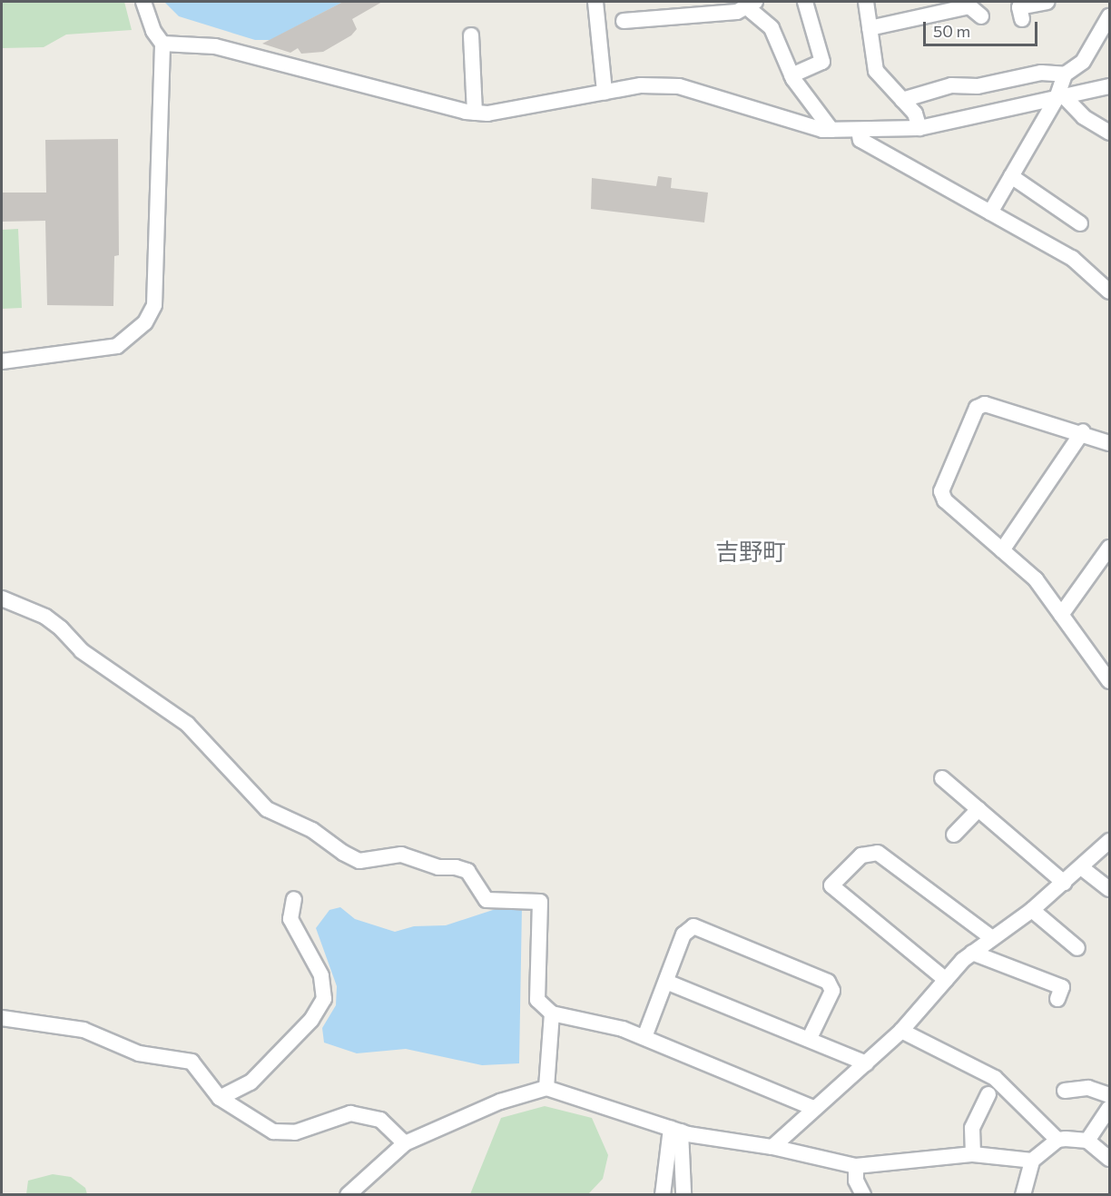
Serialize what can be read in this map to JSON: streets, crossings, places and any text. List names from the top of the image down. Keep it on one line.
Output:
{"districts":["吉野町"],"scale_bar":"50 m"}
